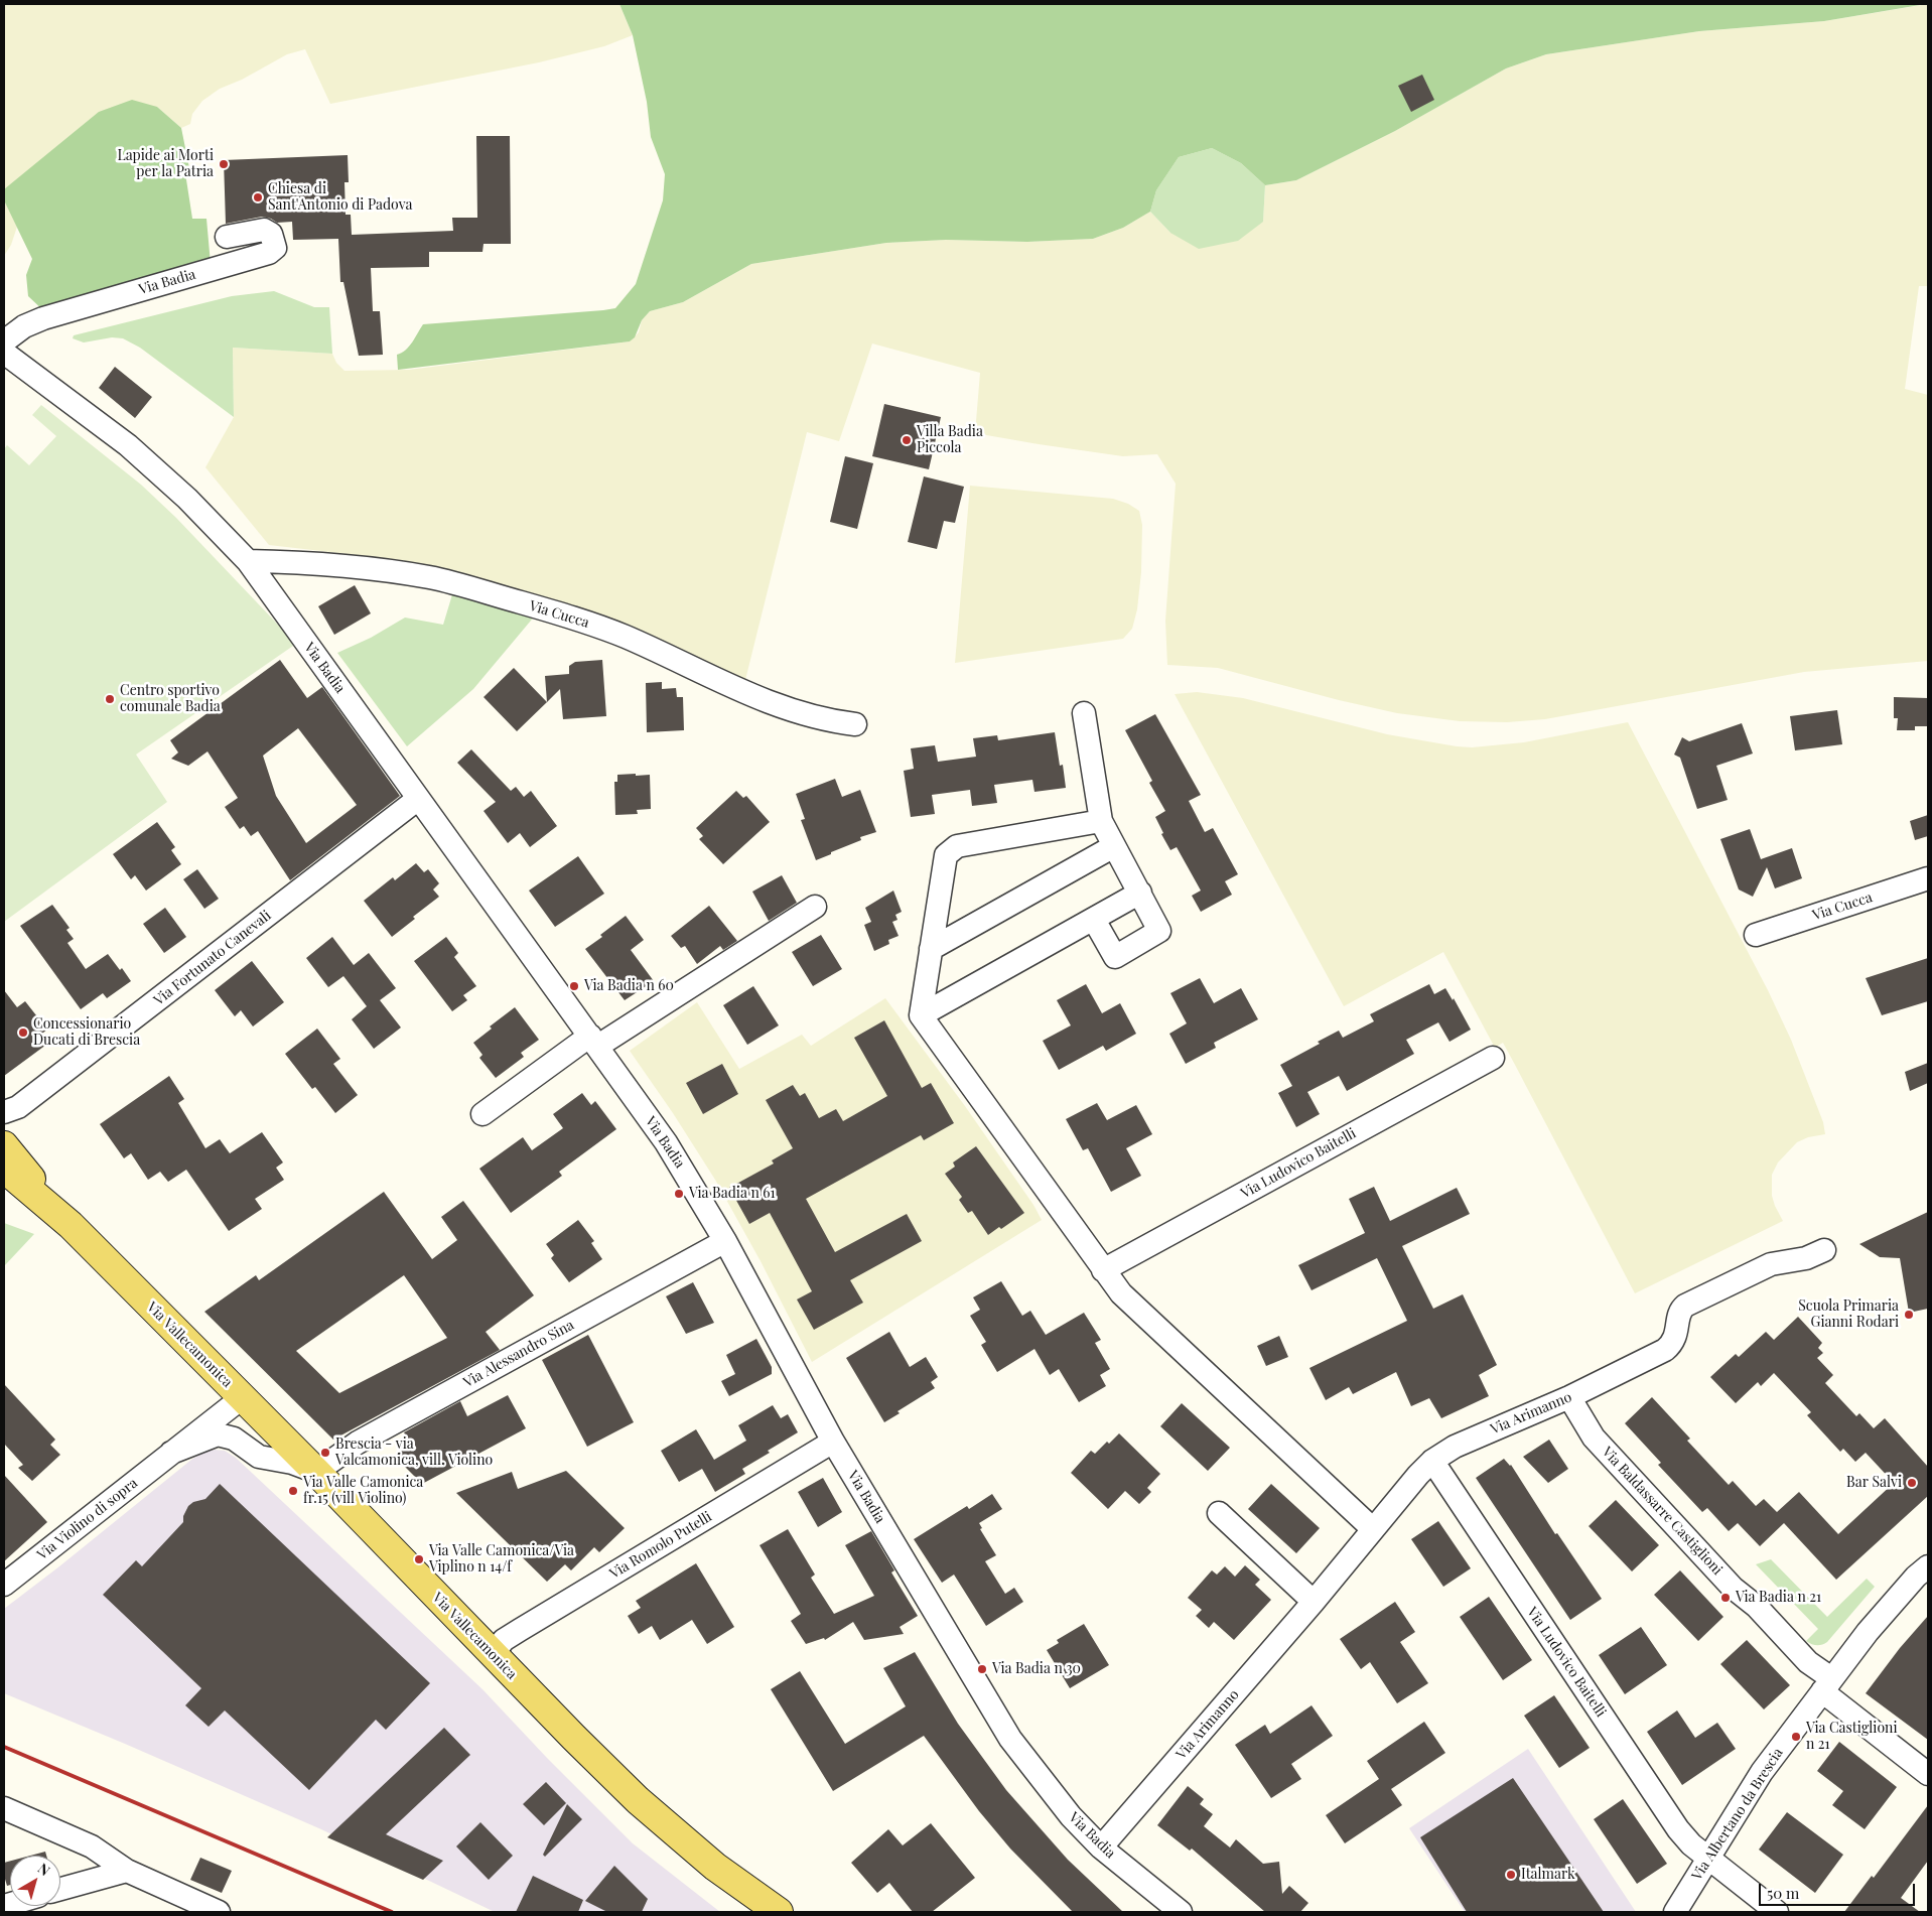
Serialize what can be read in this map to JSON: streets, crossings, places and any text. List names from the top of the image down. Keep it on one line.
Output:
{"streets":{"main road":["Via Vallecamonica"],"street":["Via Badia","Via Cucca","Via Fortunato Canevali","Via Ludovico Baitelli","Via Alessandro Sina","Via Arimanno","Via Baldassarre Castiglioni","Via Violino di sopra","Via Romolo Putelli","Via Albertano da Brescia"]},"crossings":[["Via Badia","Via Cucca"],["Via Badia","Via Fortunato Canevali"],["Via Badia","Via Alessandro Sina"],["Via Badia","Via Arimanno"],["Via Badia","Via Romolo Putelli"],["Via Ludovico Baitelli","Via Arimanno"],["Via Ludovico Baitelli","Via Albertano da Brescia"],["Via Vallecamonica","Via Alessandro Sina"],["Via Vallecamonica","Via Violino di sopra"],["Via Vallecamonica","Via Romolo Putelli"],["Via Alessandro Sina","Via Violino di sopra"],["Via Arimanno","Via Baldassarre Castiglioni"],["Via Baldassarre Castiglioni","Via Albertano da Brescia"]],"places":["Lapide ai Morti per la Patria","Chiesa di Sant'Antonio di Padova","Villa Badia Piccola","Centro sportivo comunale Badia","Via Badia n 60","Concessionario Ducati di Brescia","Via Badia n 61","Scuola Primaria Gianni Rodari","Brescia - via Valcamonica, vill. Violino","Bar Salvi","Via Valle Camonica fr.15 (vill Violino)","Via Valle Camonica/Via Viplino n 14/f","Via Badia n 21","Via Badia n 30","Via Castiglioni n 21","Italmark"],"scale_bar":"50 m","north":"top right"}
